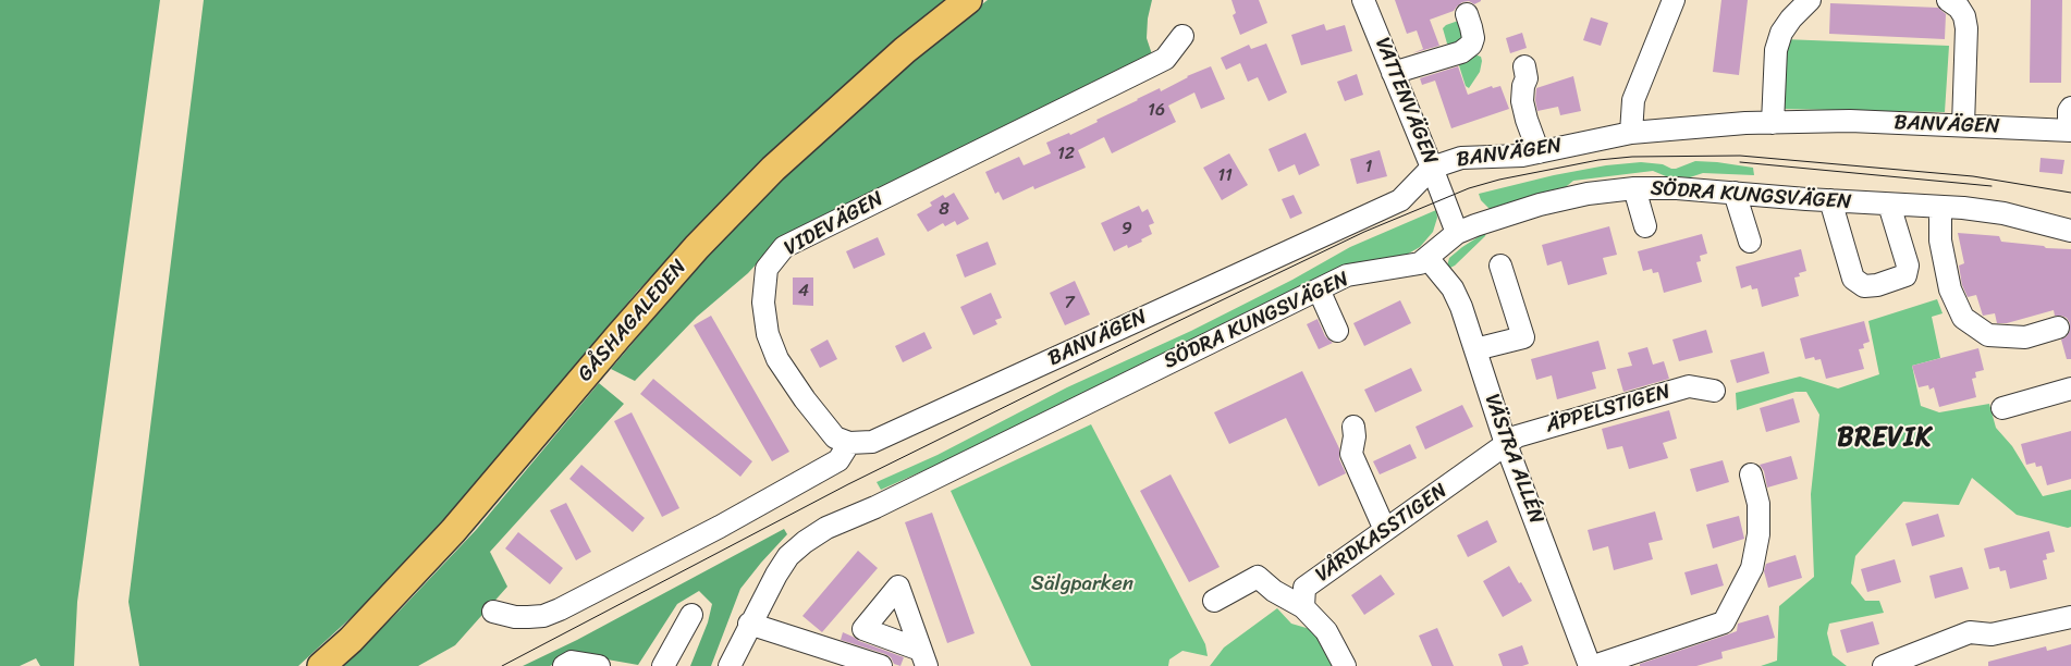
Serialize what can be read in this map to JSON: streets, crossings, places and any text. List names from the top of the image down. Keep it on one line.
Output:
{"streets":{"main road":["GÅSHAGALEDEN"],"street":["VATTENVÄGEN","BANVÄGEN","SÖDRA KUNGSVÄGEN","VIDEVÄGEN","ÄPPELSTIGEN","VÄSTRA ALLÉN","VÅRDKASSTIGEN"]},"crossings":[["VATTENVÄGEN","BANVÄGEN"],["VATTENVÄGEN","SÖDRA KUNGSVÄGEN"],["BANVÄGEN","VIDEVÄGEN"],["SÖDRA KUNGSVÄGEN","VÄSTRA ALLÉN"],["ÄPPELSTIGEN","VÄSTRA ALLÉN"],["ÄPPELSTIGEN","VÅRDKASSTIGEN"],["VÄSTRA ALLÉN","VÅRDKASSTIGEN"]],"districts":["BREVIK"],"parks":["Sälgparken"],"house_numbers":["16","12","1","11","8","9","4","7"]}
